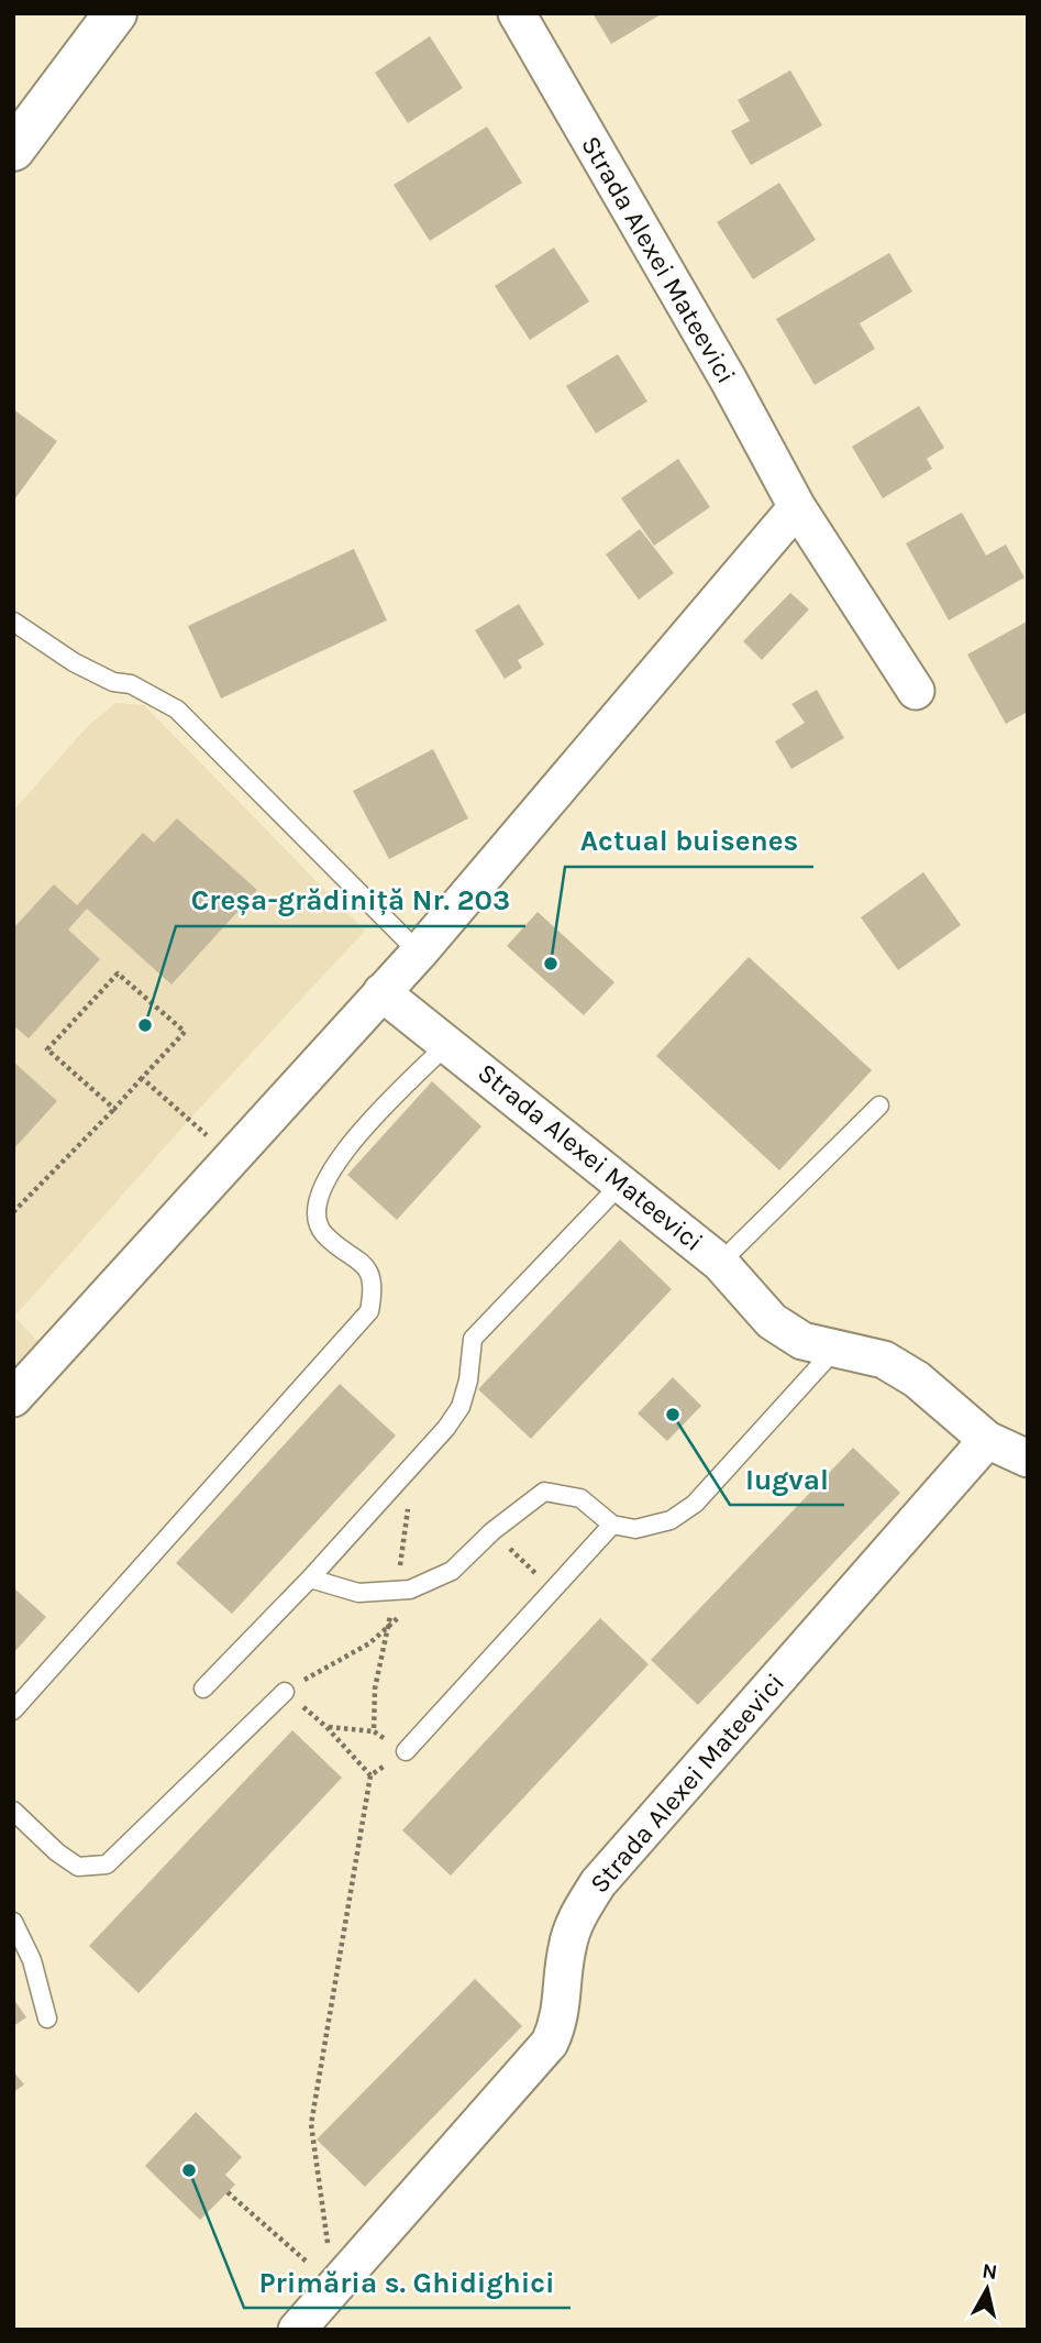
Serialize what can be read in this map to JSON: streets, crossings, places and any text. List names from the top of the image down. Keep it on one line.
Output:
{"streets":{"street":["Strada Alexei Mateevici"]},"places":["Actual buisenes","Creșa-grădiniță Nr. 203","Iugval","Primăria s. Ghidighici"],"north":"top"}
